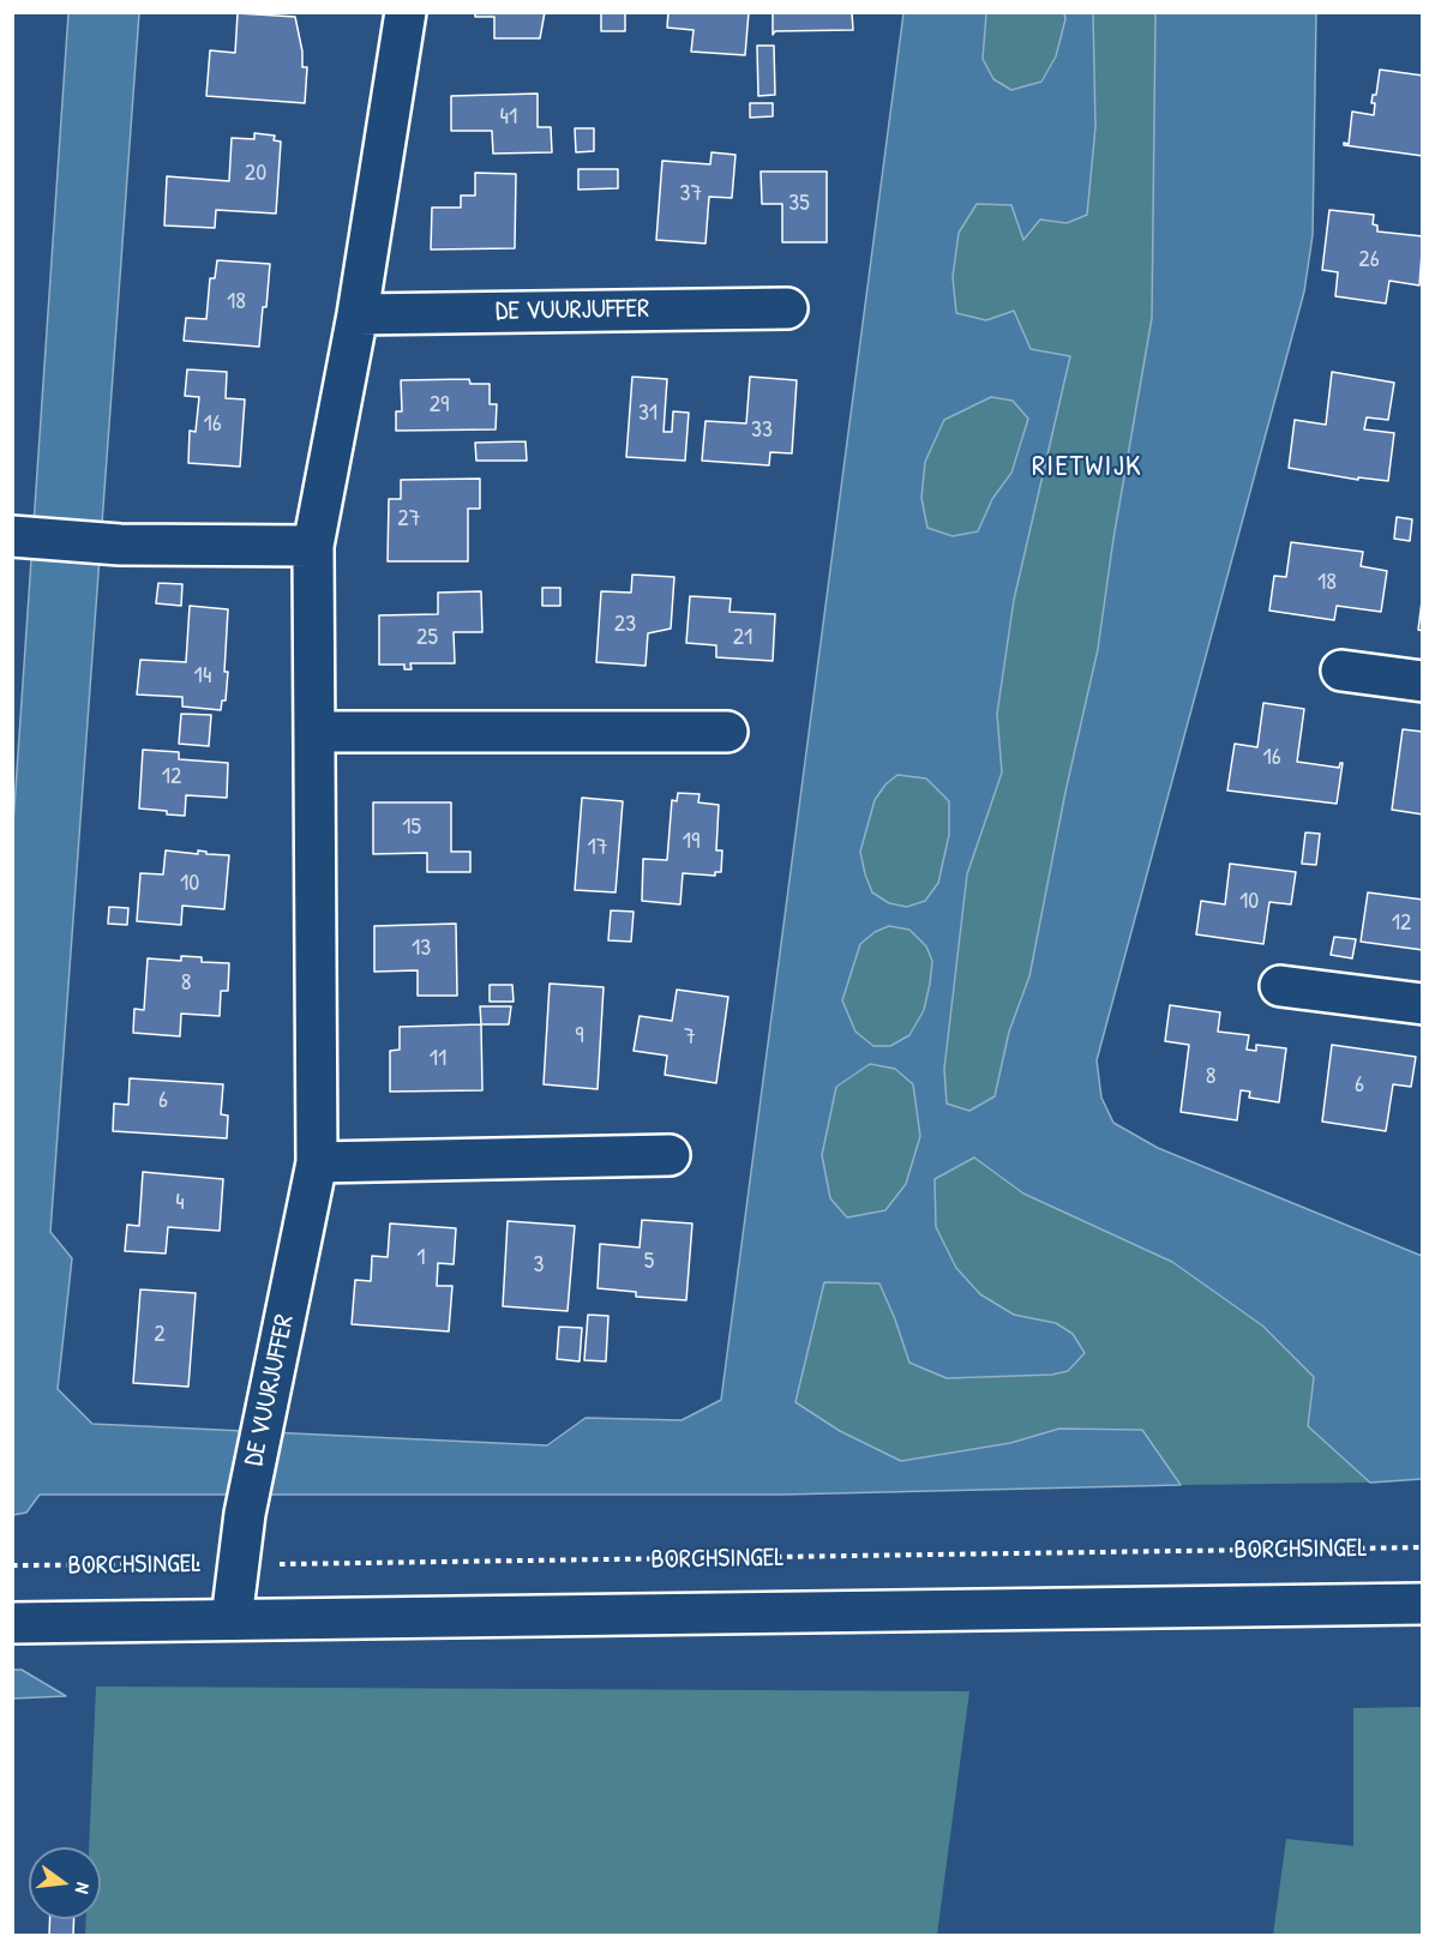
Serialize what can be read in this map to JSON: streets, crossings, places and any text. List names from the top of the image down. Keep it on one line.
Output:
{"streets":{"street":["DE VUURJUFFER","BORCHSINGEL"]},"crossings":[["DE VUURJUFFER","BORCHSINGEL"]],"districts":["RIETWIJK"],"house_numbers":["41","20","37","35","26","18","29","31","16","33","27","18","23","25","21","14","16","12","15","19","17","10","10","12","13","8","9","7","11","8","6","6","4","1","5","3","2"],"north":"right"}
